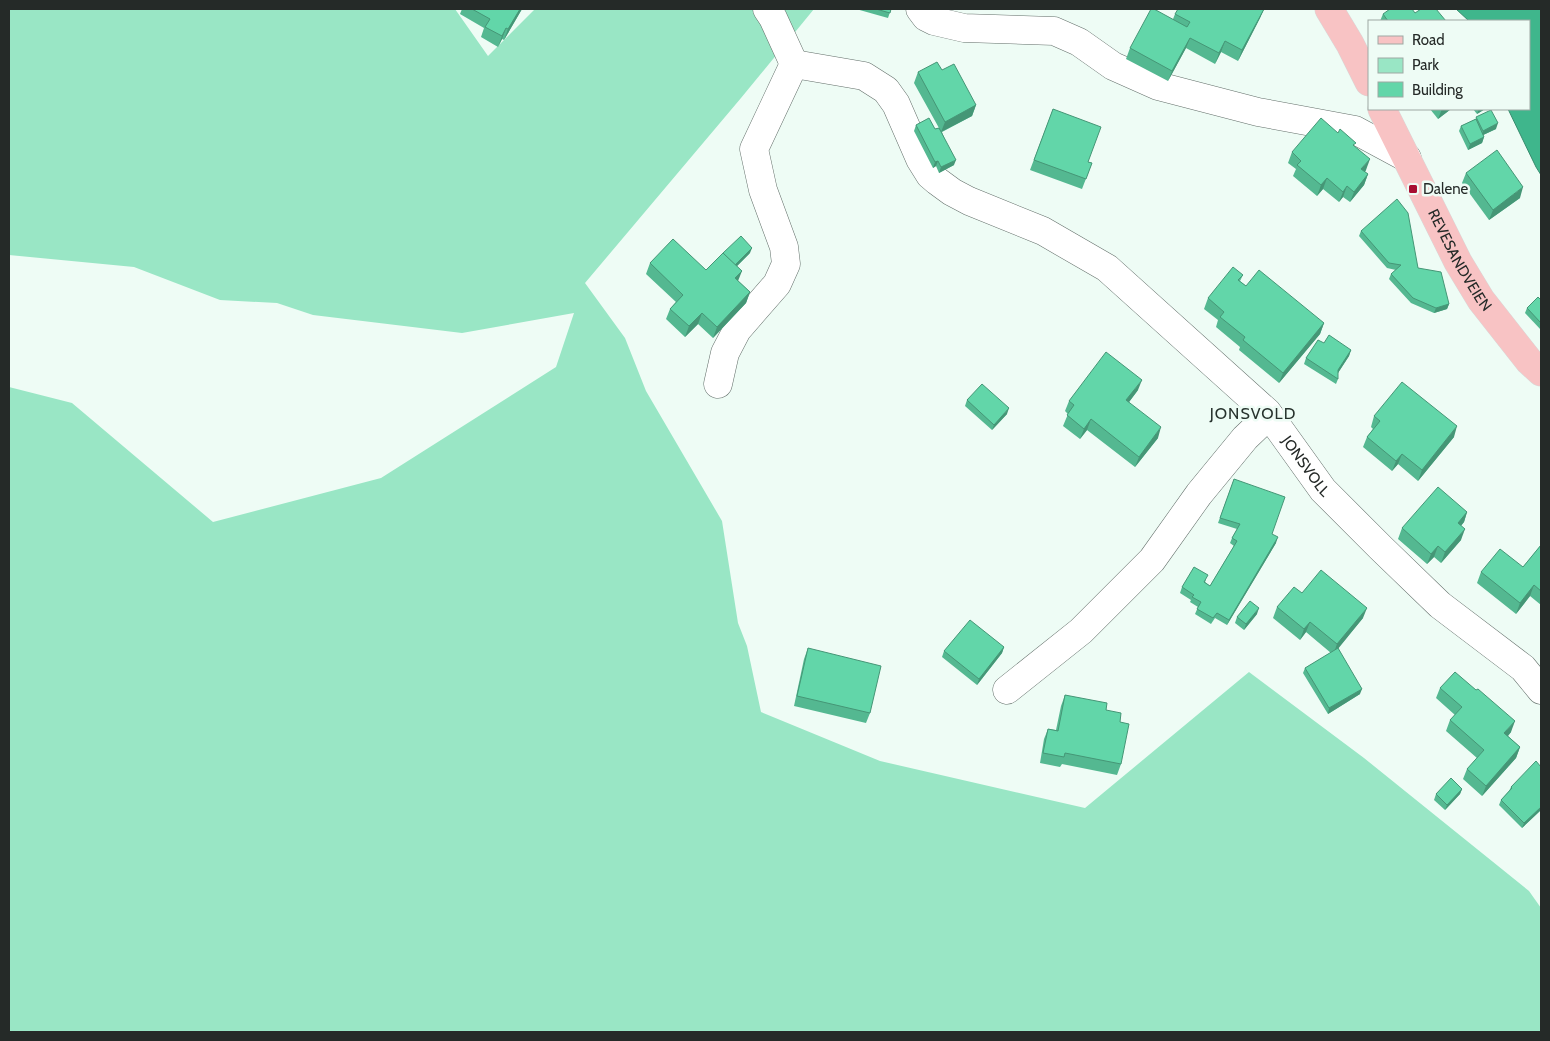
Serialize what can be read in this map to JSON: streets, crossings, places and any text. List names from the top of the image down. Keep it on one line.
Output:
{"streets":{"main road":["REVESANDVEIEN"],"street":["JONSVOLL"]},"districts":["JONSVOLD"],"places":{"transit":["Dalene"]},"legend":["Road","Park","Building"]}
